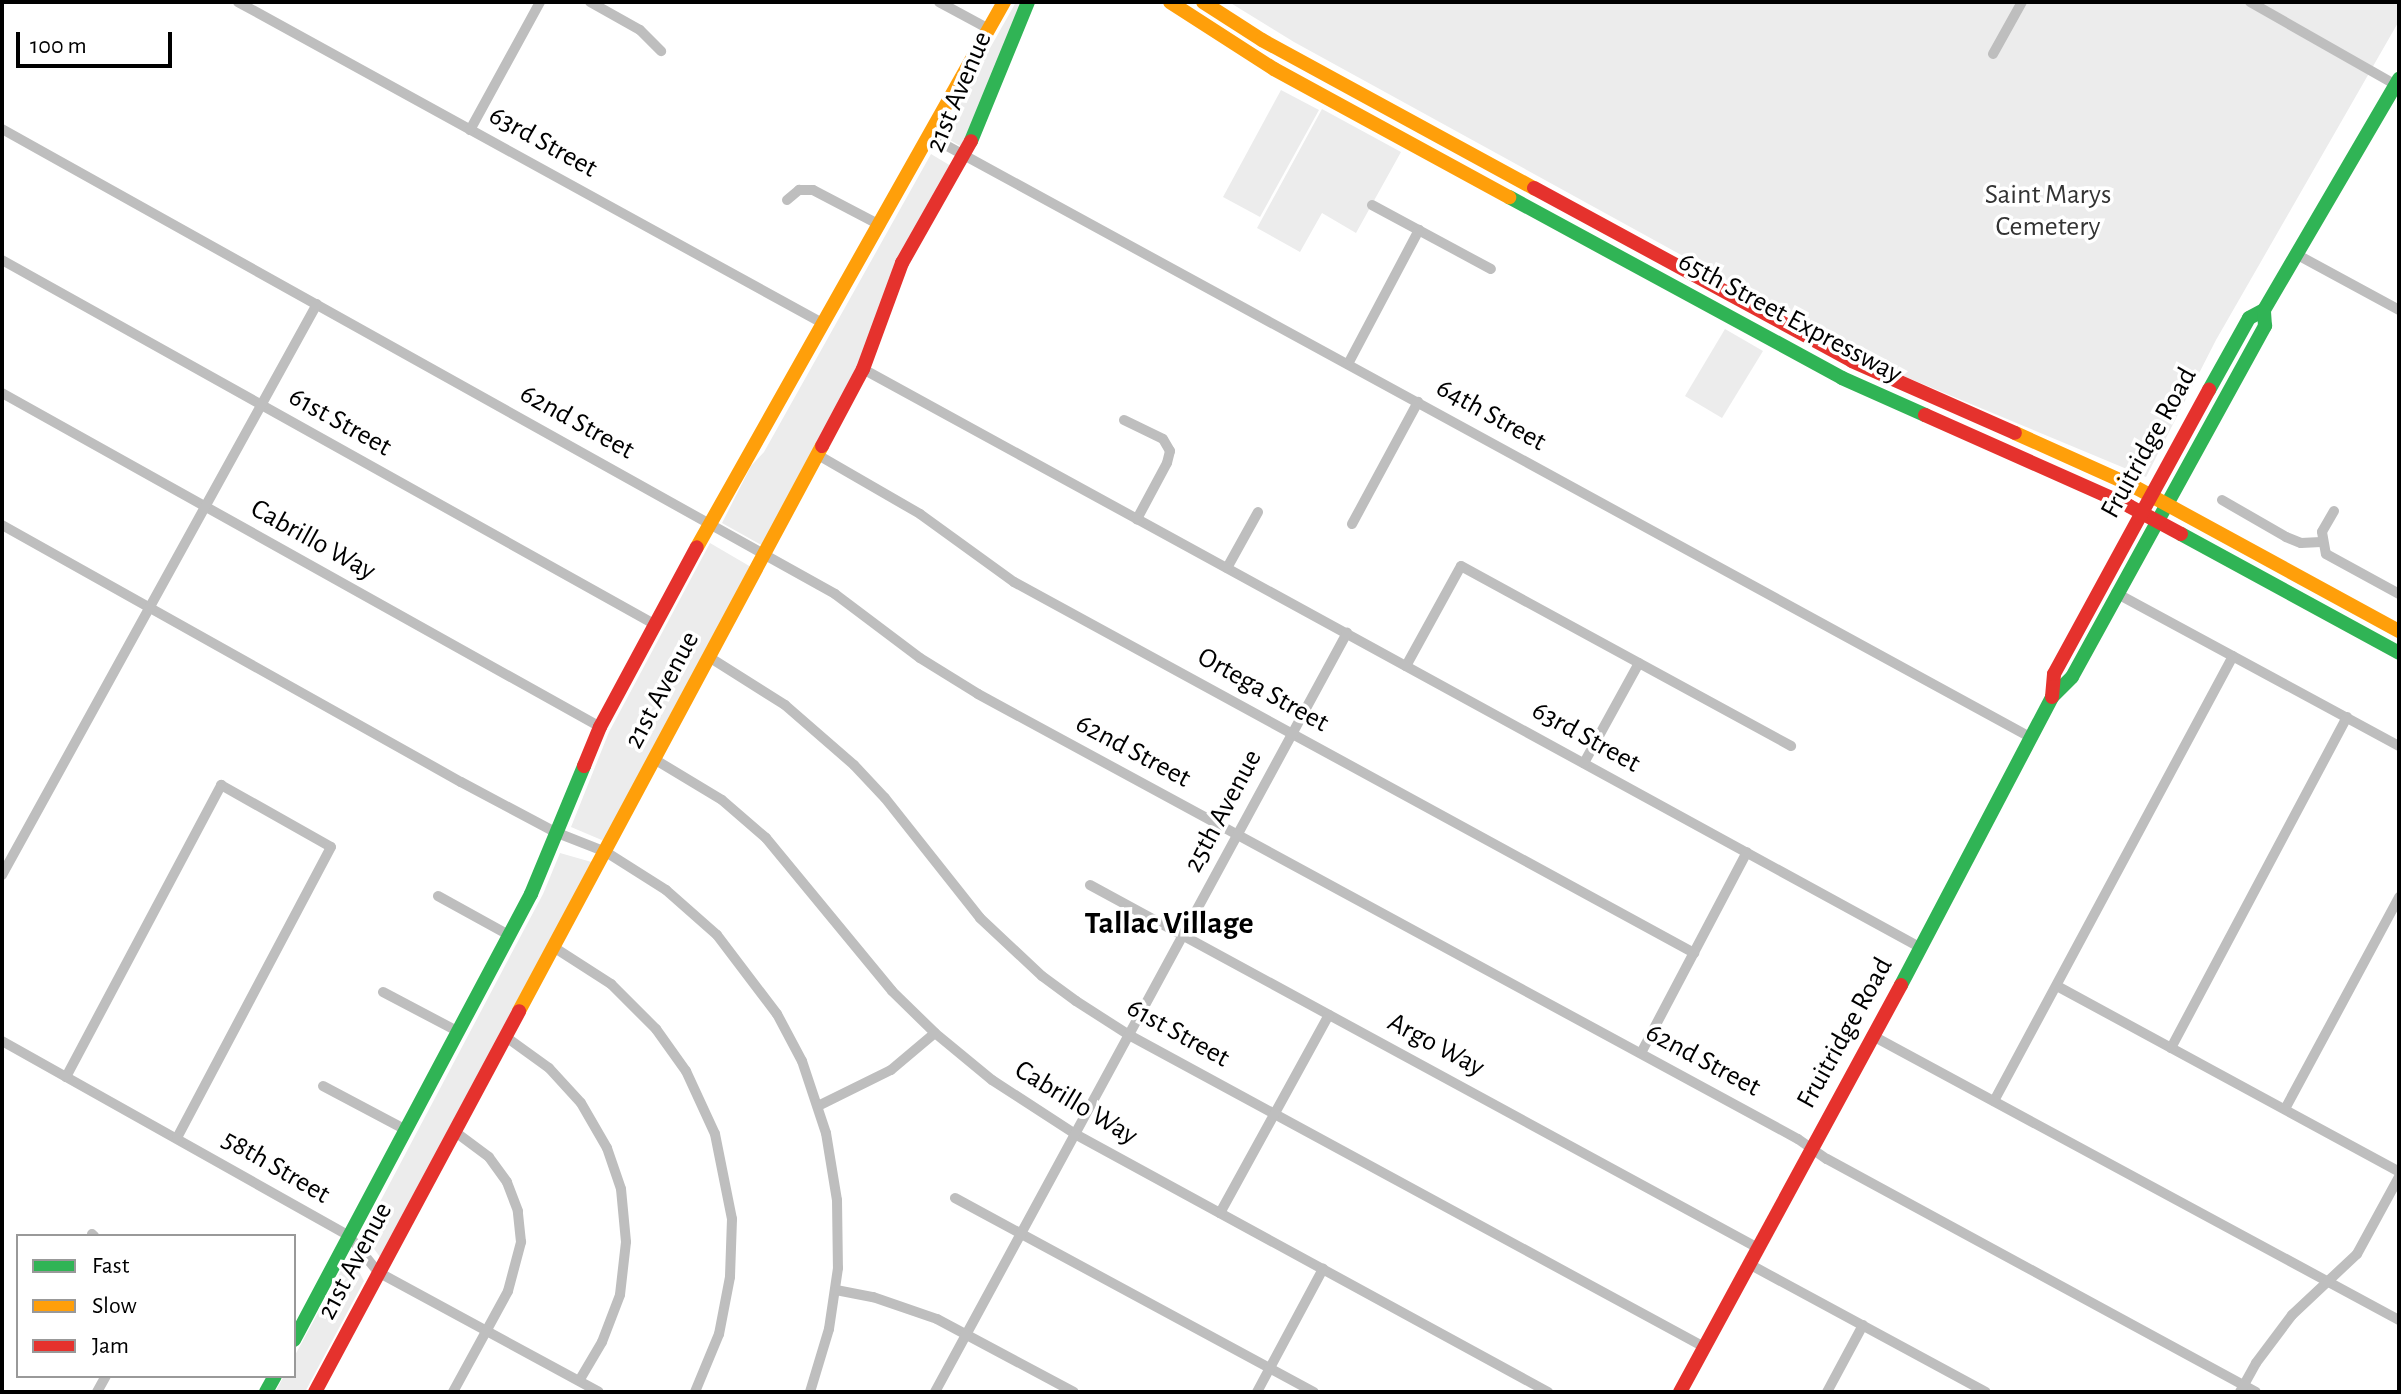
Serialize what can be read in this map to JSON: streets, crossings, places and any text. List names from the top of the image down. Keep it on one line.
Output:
{"streets":{"main road":["21st Avenue","65th Street Expressway","Fruitridge Road"],"street":["63rd Street","64th Street","61st Street","62nd Street","Cabrillo Way","Ortega Street","25th Avenue","Argo Way","58th Street"]},"crossings":[["21st Avenue","63rd Street"],["21st Avenue","64th Street"],["21st Avenue","61st Street"],["21st Avenue","62nd Street"],["21st Avenue","Cabrillo Way"],["21st Avenue","Ortega Street"],["21st Avenue","58th Street"],["63rd Street","Fruitridge Road"],["63rd Street","25th Avenue"],["65th Street Expressway","Fruitridge Road"],["64th Street","Fruitridge Road"],["61st Street","Fruitridge Road"],["61st Street","25th Avenue"],["62nd Street","Fruitridge Road"],["62nd Street","25th Avenue"],["Fruitridge Road","Argo Way"],["Cabrillo Way","25th Avenue"],["Ortega Street","25th Avenue"],["25th Avenue","Argo Way"]],"districts":["Tallac Village"],"parks":["Saint Marys Cemetery"],"legend":["Fast","Slow","Jam"],"scale_bar":"100 m"}
